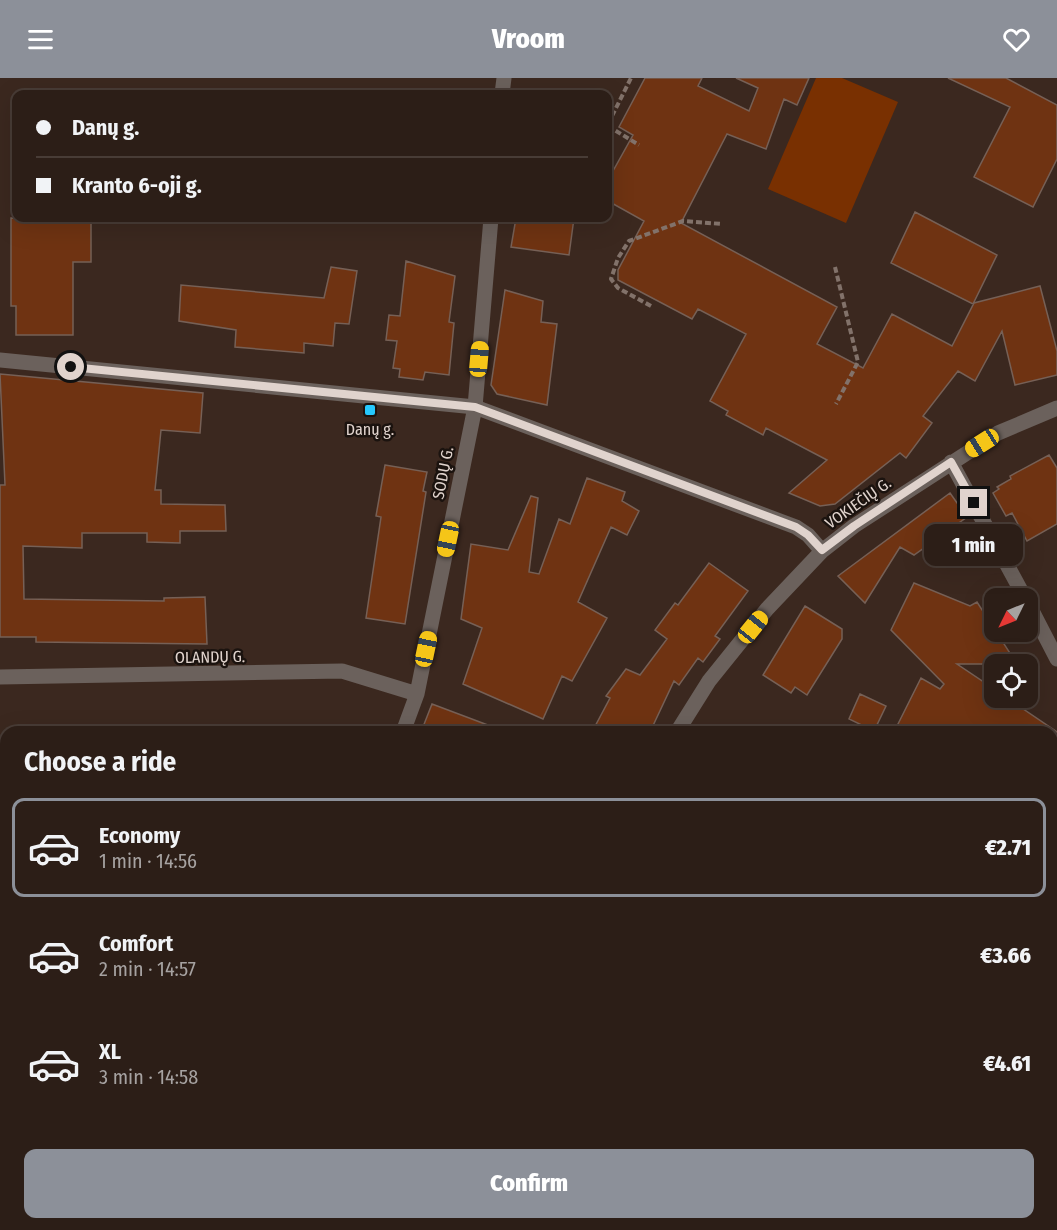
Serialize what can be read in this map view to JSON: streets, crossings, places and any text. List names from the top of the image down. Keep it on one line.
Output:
{"streets":{"street":["SODŲ G.","VOKIEČIŲ G.","OLANDŲ G."]},"crossings":[["SODŲ G.","OLANDŲ G."]],"places":{"transit":["Danų g."]},"north":"bottom left","page":{"header":"Vroom","banner":["Danų g.","Kranto 6-oji g."],"bubble":"1 min","heading":"Choose a ride","list":[{"name":"Economy","note":"1 min · 14:56","value":"€2.71"},{"name":"Comfort","note":"2 min · 14:57","value":"€3.66"},{"name":"XL","note":"3 min · 14:58","value":"€4.61"}],"buttons":"Confirm"}}
